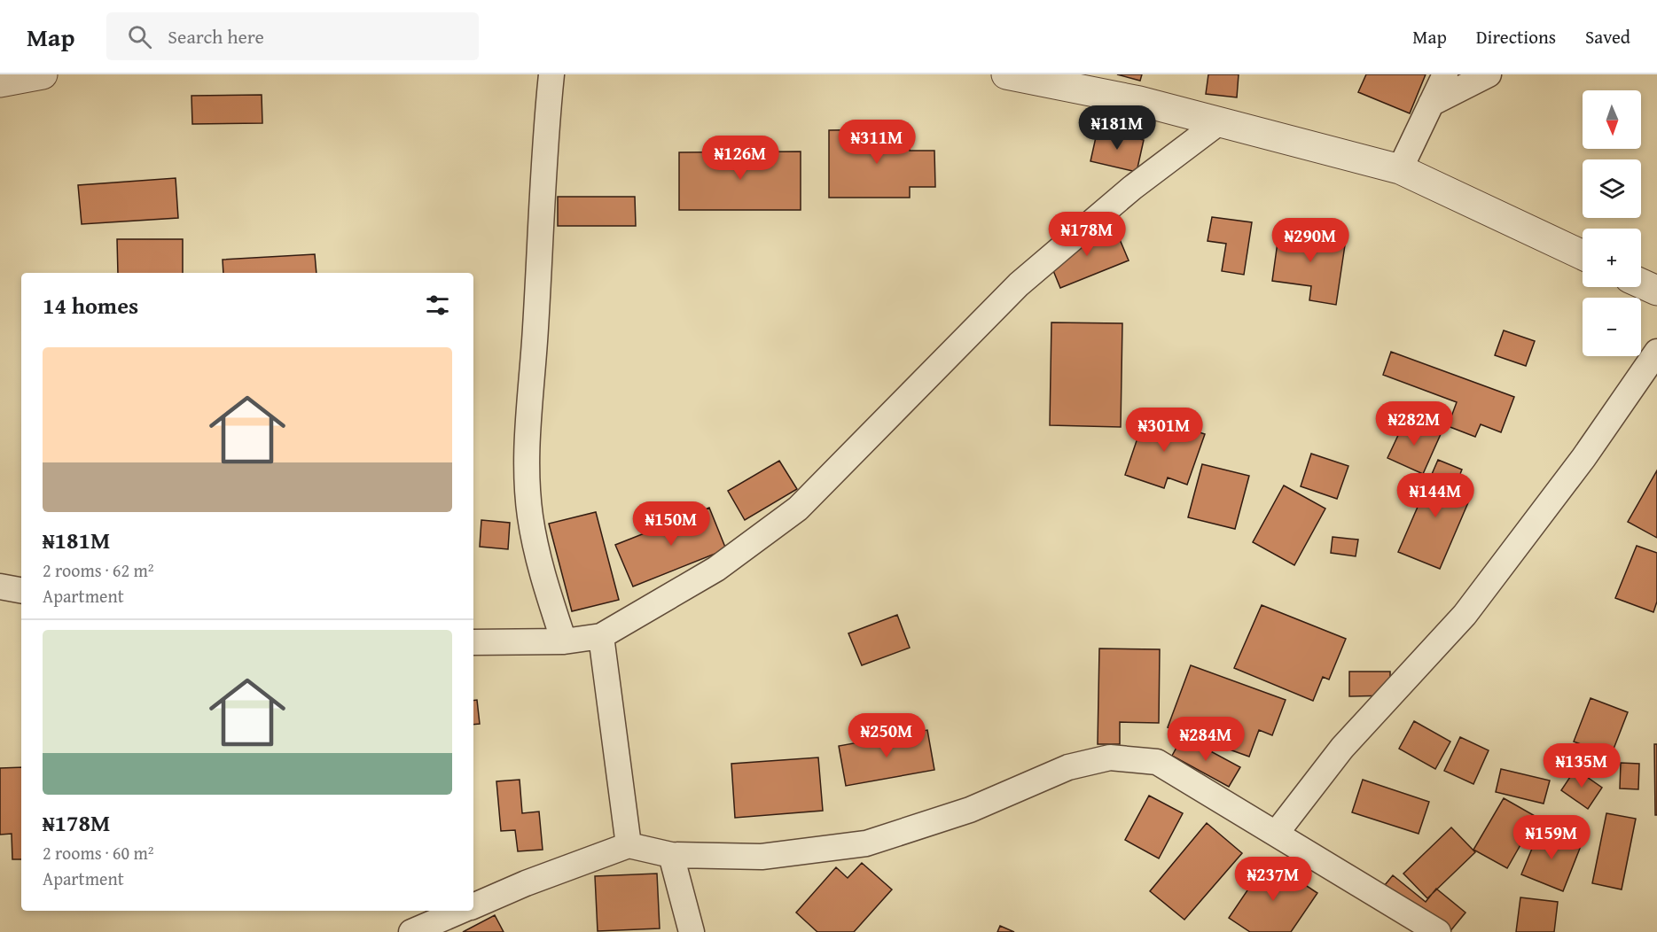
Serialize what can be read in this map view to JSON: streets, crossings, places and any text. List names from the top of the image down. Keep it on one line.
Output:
{"north":"bottom","page":{"header":"Map","search":"Search here","nav":["Map","Directions","Saved"],"map_buttons":["+","−"],"price":["₦181M","₦311M","₦126M","₦178M","₦290M","₦282M","₦301M","₦144M","₦150M","₦250M","₦284M","₦135M","₦159M","₦237M"],"heading":"14 homes","list":[{"name":"₦181M","note":"2 rooms · 62 m² · Apartment"},{"name":"₦178M","note":"2 rooms · 60 m² · Apartment"}]}}
